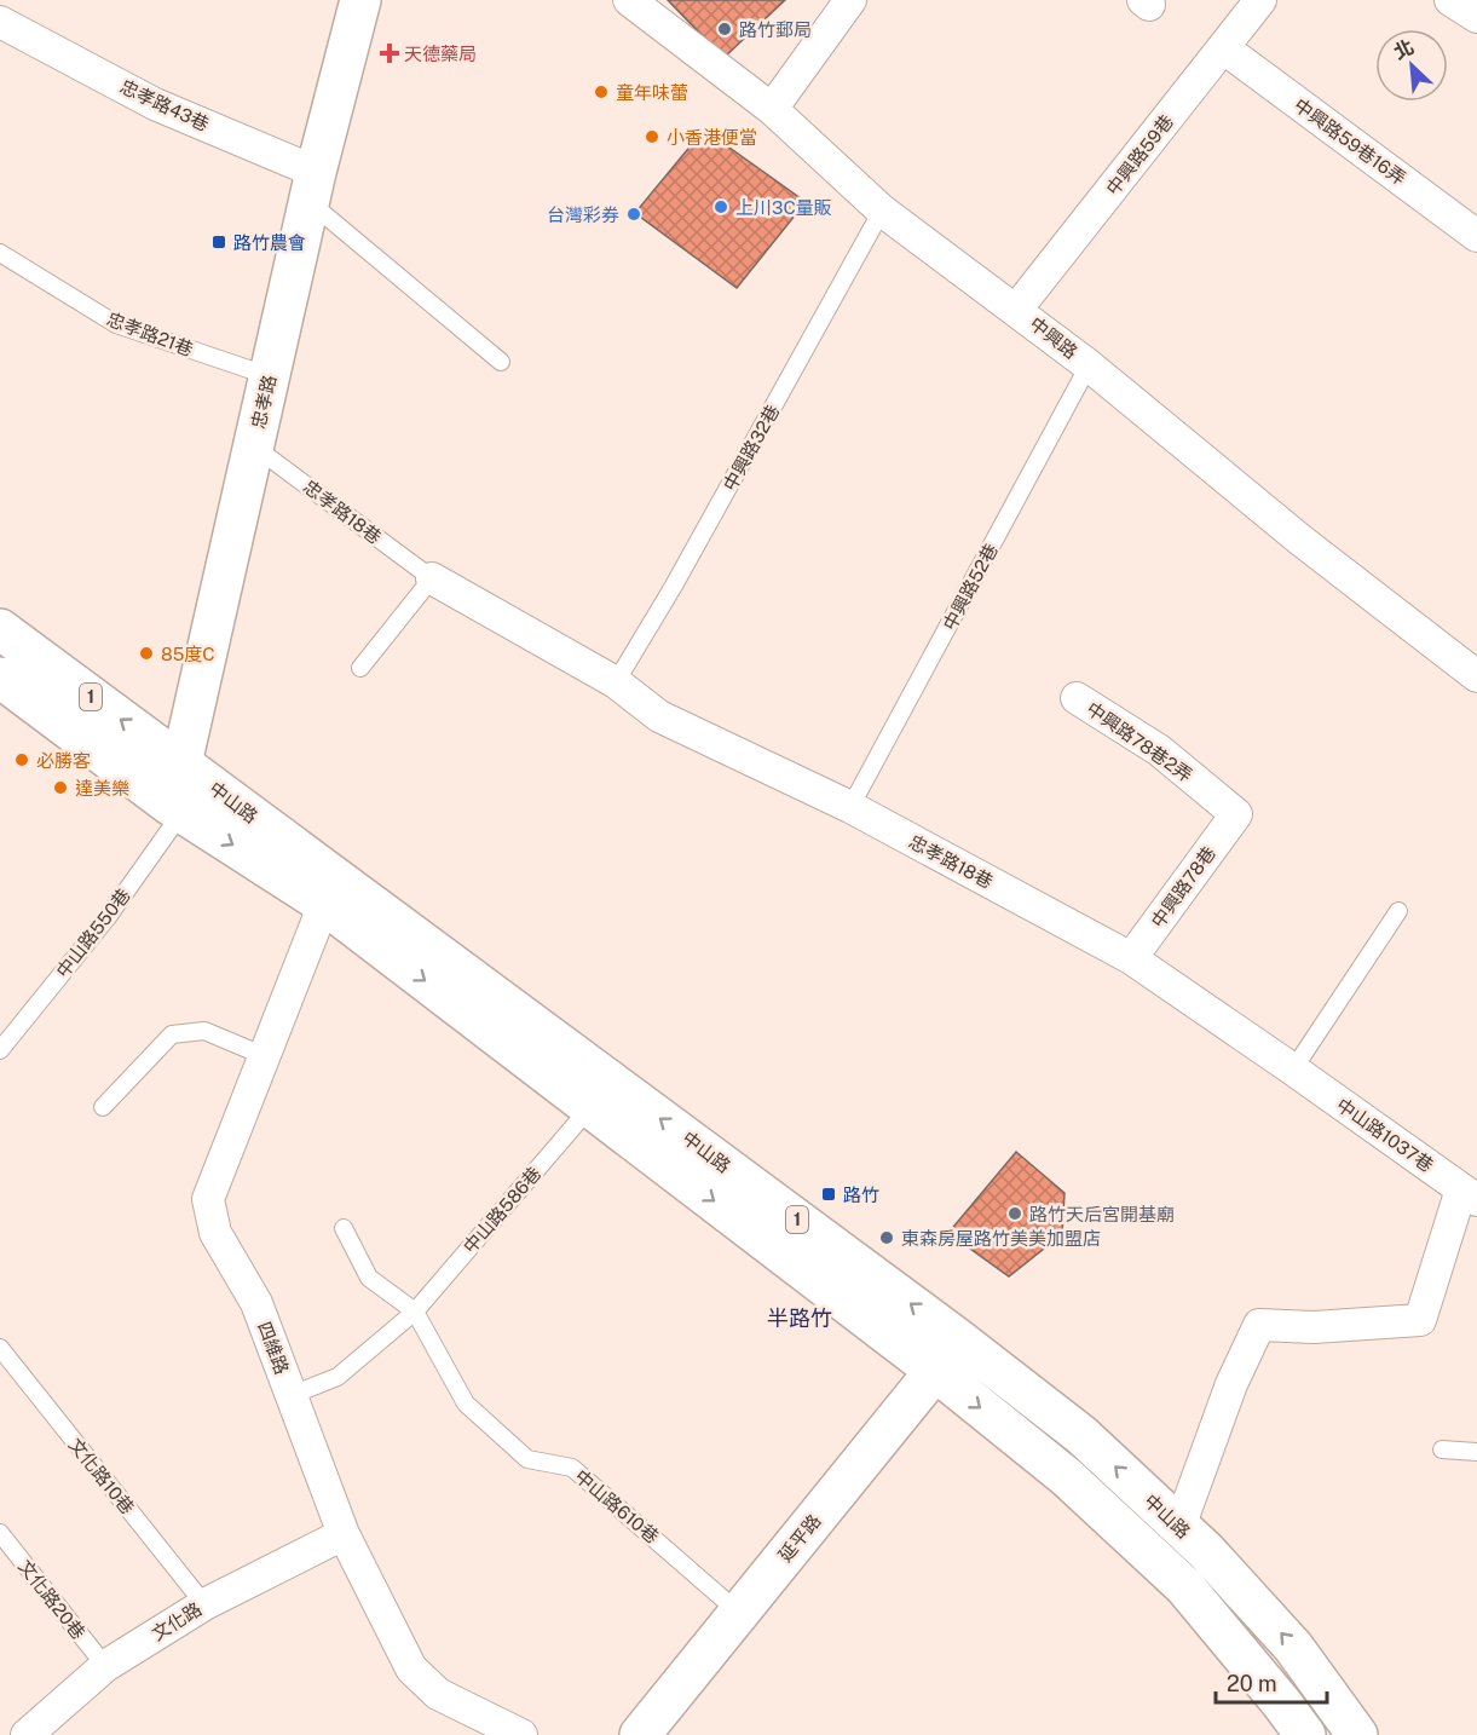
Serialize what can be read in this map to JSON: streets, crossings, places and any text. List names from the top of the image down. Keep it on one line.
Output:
{"streets":{"main road":["忠孝路","1","中山路","延平路"],"street":["忠孝路43巷","中興路59巷16弄","中興路59巷","中興路","忠孝路18巷","中興路78巷2弄","中興路78巷","中山路1037巷","四維路","文化路"],"lane":["忠孝路21巷","中興路32巷","中興路52巷","中山路550巷","中山路586巷","文化路10巷","中山路610巷","文化路20巷"]},"crossings":[["忠孝路43巷","忠孝路"],["中興路59巷16弄","中興路59巷"],["中興路59巷","中興路"],["忠孝路21巷","忠孝路"],["中興路","中興路32巷"],["中興路","中興路52巷"],["忠孝路","忠孝路18巷"],["忠孝路","中山路"],["忠孝路","中山路550巷"],["中興路32巷","忠孝路18巷"],["忠孝路18巷","中興路52巷"],["忠孝路18巷","中興路78巷"],["忠孝路18巷","中山路1037巷"],["中興路78巷2弄","中興路78巷"],["中山路","中山路550巷"],["中山路","中山路586巷"],["中山路","四維路"],["中山路","延平路"],["中山路586巷","四維路"],["中山路586巷","中山路610巷"],["四維路","文化路"],["文化路10巷","文化路"],["中山路610巷","延平路"],["文化路20巷","文化路"]],"districts":["半路竹"],"places":{"other":["路竹郵局","童年味蕾","小香港便當","上川3C量販","台灣彩券","85度C","必勝客","達美樂","路竹天后宮開基廟","東森房屋路竹美美加盟店"],"health":["天德藥局"],"transit":["路竹農會","路竹"]},"scale_bar":"20 m","north":"top left"}
